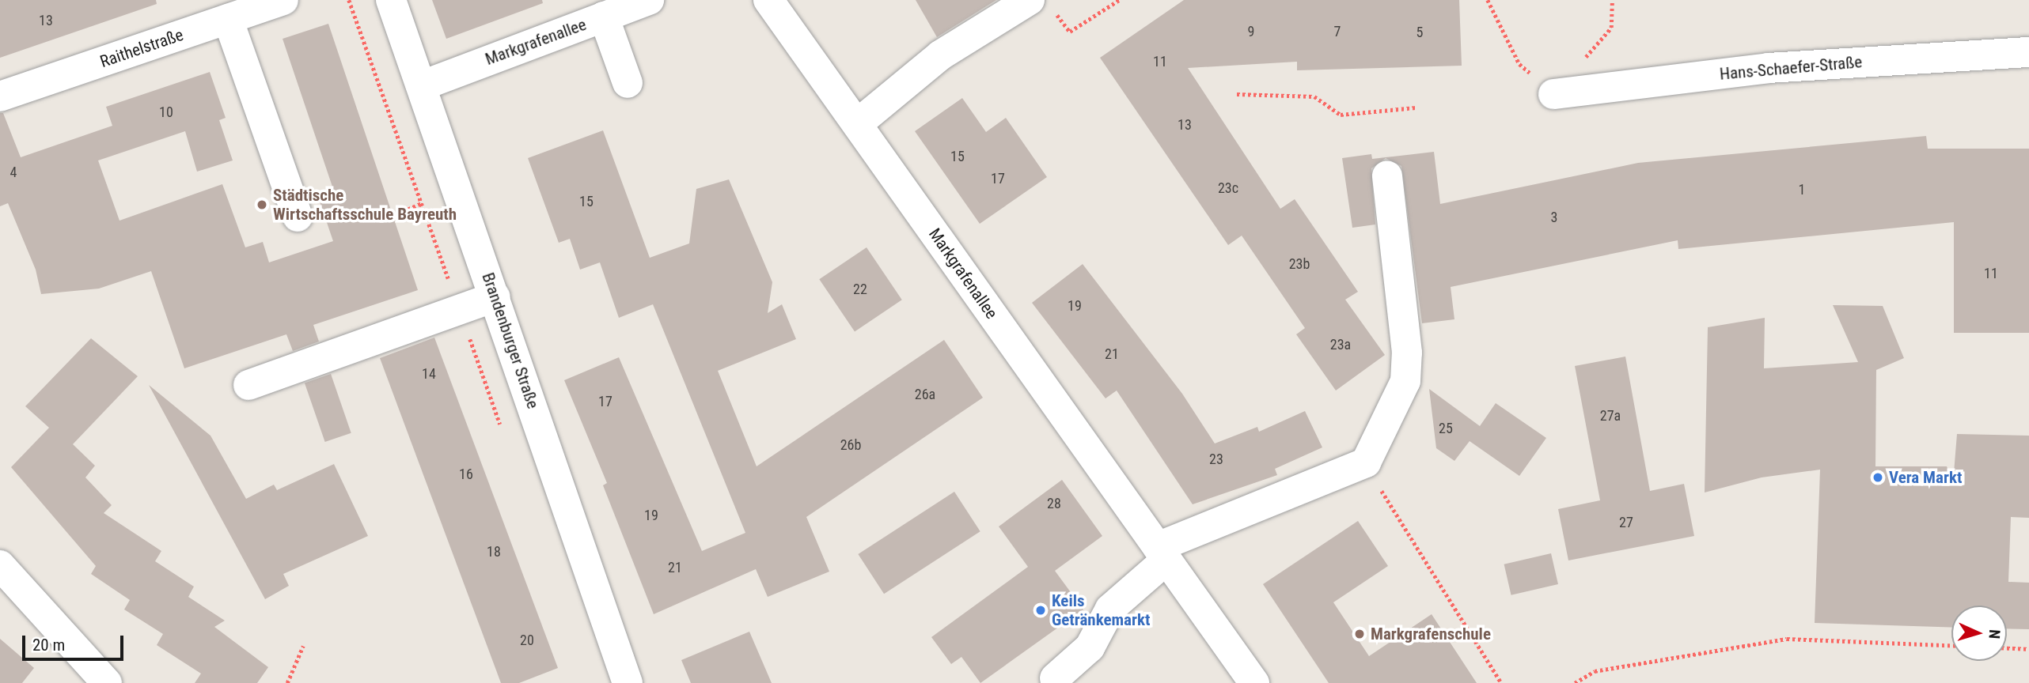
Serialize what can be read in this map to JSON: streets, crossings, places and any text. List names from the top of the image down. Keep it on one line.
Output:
{"streets":{"street":["Markgrafenallee","Raithelstraße","Hans-Schaefer-Straße","Brandenburger Straße"]},"crossings":[["Markgrafenallee","Brandenburger Straße"]],"places":["Städtische Wirtschaftsschule Bayreuth","Vera Markt","Keils Getränkemarkt","Markgrafenschule"],"house_numbers":["13","9","7","5","11","10","13","15","4","17","23c","1","15","3","23b","11","22","19","23a","21","14","26a","17","27a","25","26b","23","16","28","19","27","18","21","20"],"scale_bar":"20 m","north":"right"}
